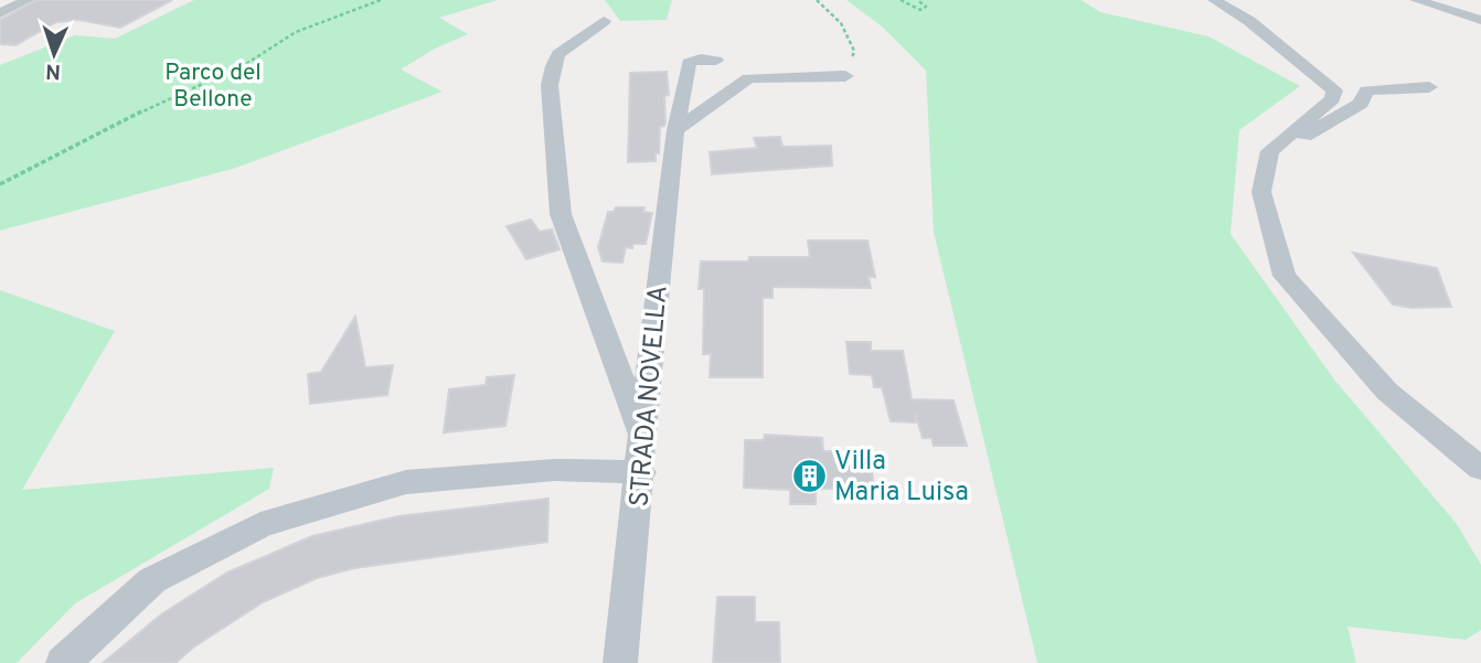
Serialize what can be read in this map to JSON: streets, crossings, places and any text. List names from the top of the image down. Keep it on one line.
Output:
{"streets":{"street":["STRADA NOVELLA"]},"parks":["Parco del Bellone"],"places":{"building":["Villa Maria Luisa"]},"north":"bottom"}
